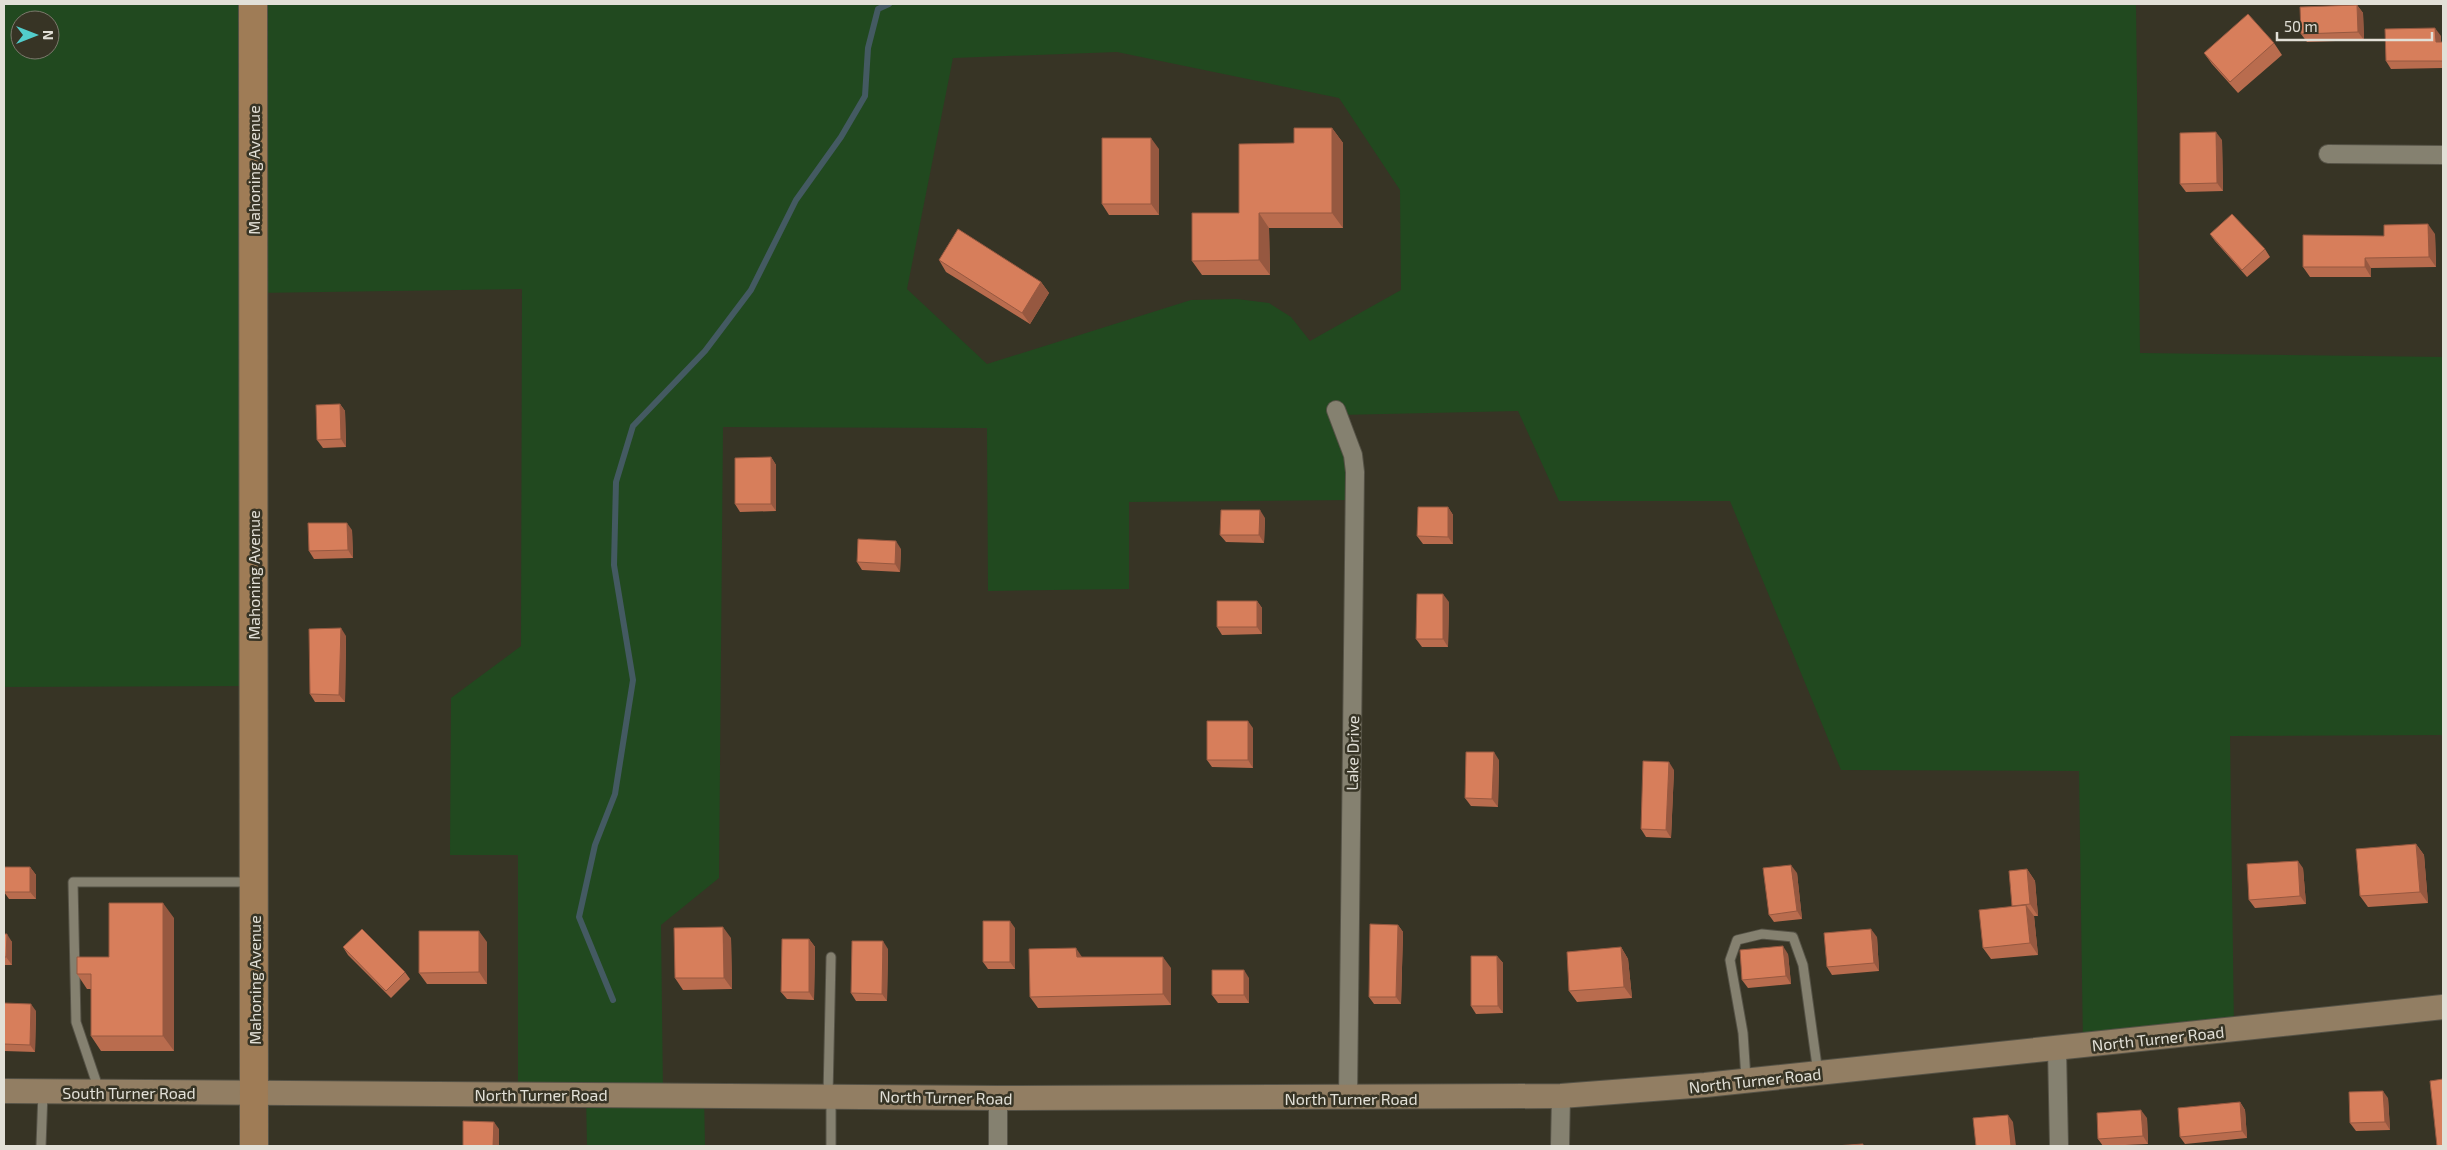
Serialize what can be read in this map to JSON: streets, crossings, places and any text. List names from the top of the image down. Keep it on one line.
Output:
{"streets":{"main road":["Mahoning Avenue"],"street":["Lake Drive","North Turner Road","South Turner Road"]},"crossings":[["Mahoning Avenue","North Turner Road"],["Mahoning Avenue","South Turner Road"],["Lake Drive","North Turner Road"],["North Turner Road","South Turner Road"]],"scale_bar":"50 m","north":"right"}
